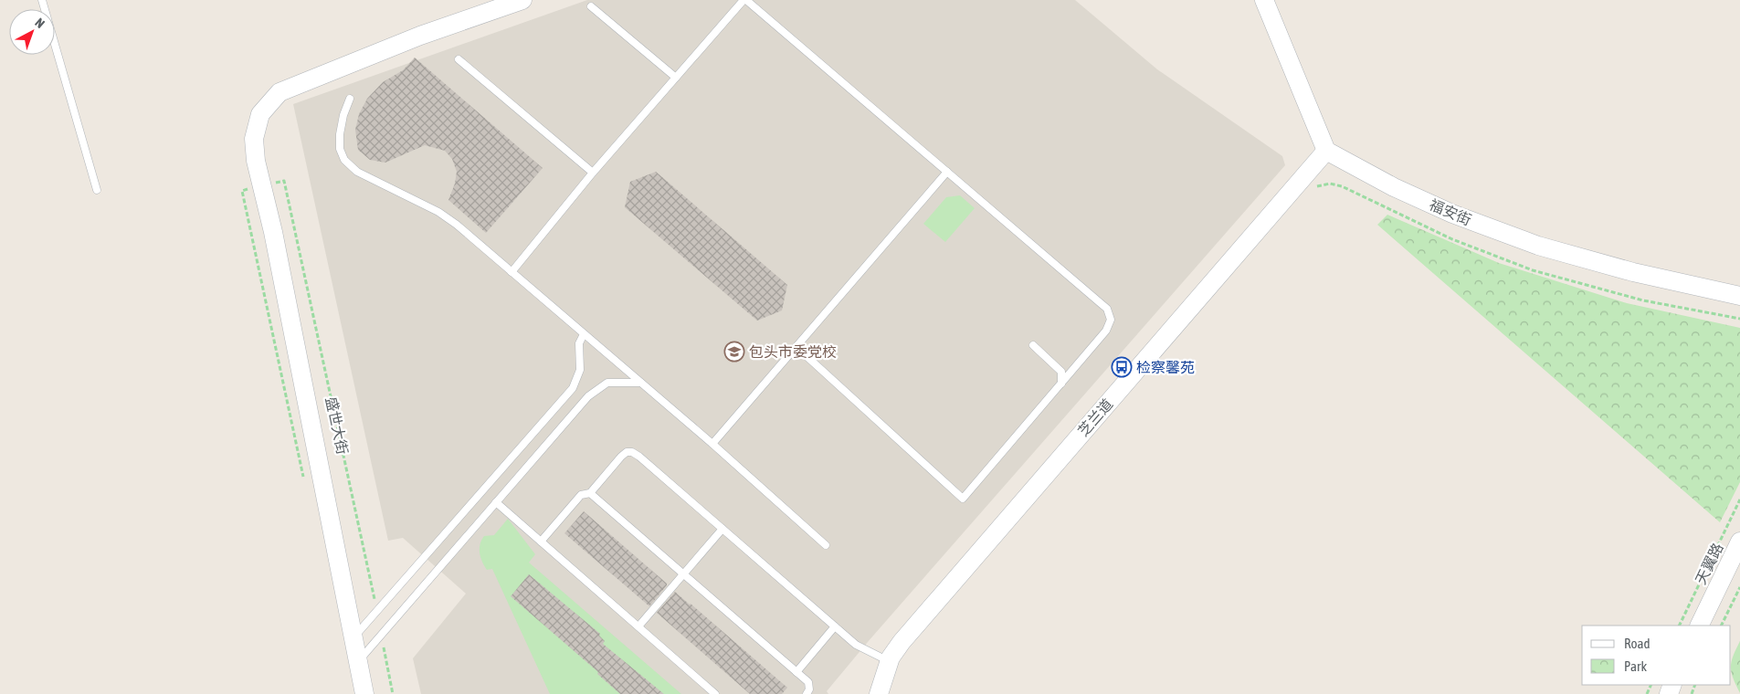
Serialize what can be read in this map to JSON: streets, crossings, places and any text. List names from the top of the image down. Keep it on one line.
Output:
{"streets":{"street":["福安街","芝兰道","盛世大街","天翼路"]},"crossings":[["福安街","芝兰道"]],"places":{"school or university":["包头市委党校"],"bus stop":["检察馨苑"]},"legend":["Road","Park"],"north":"top right"}
